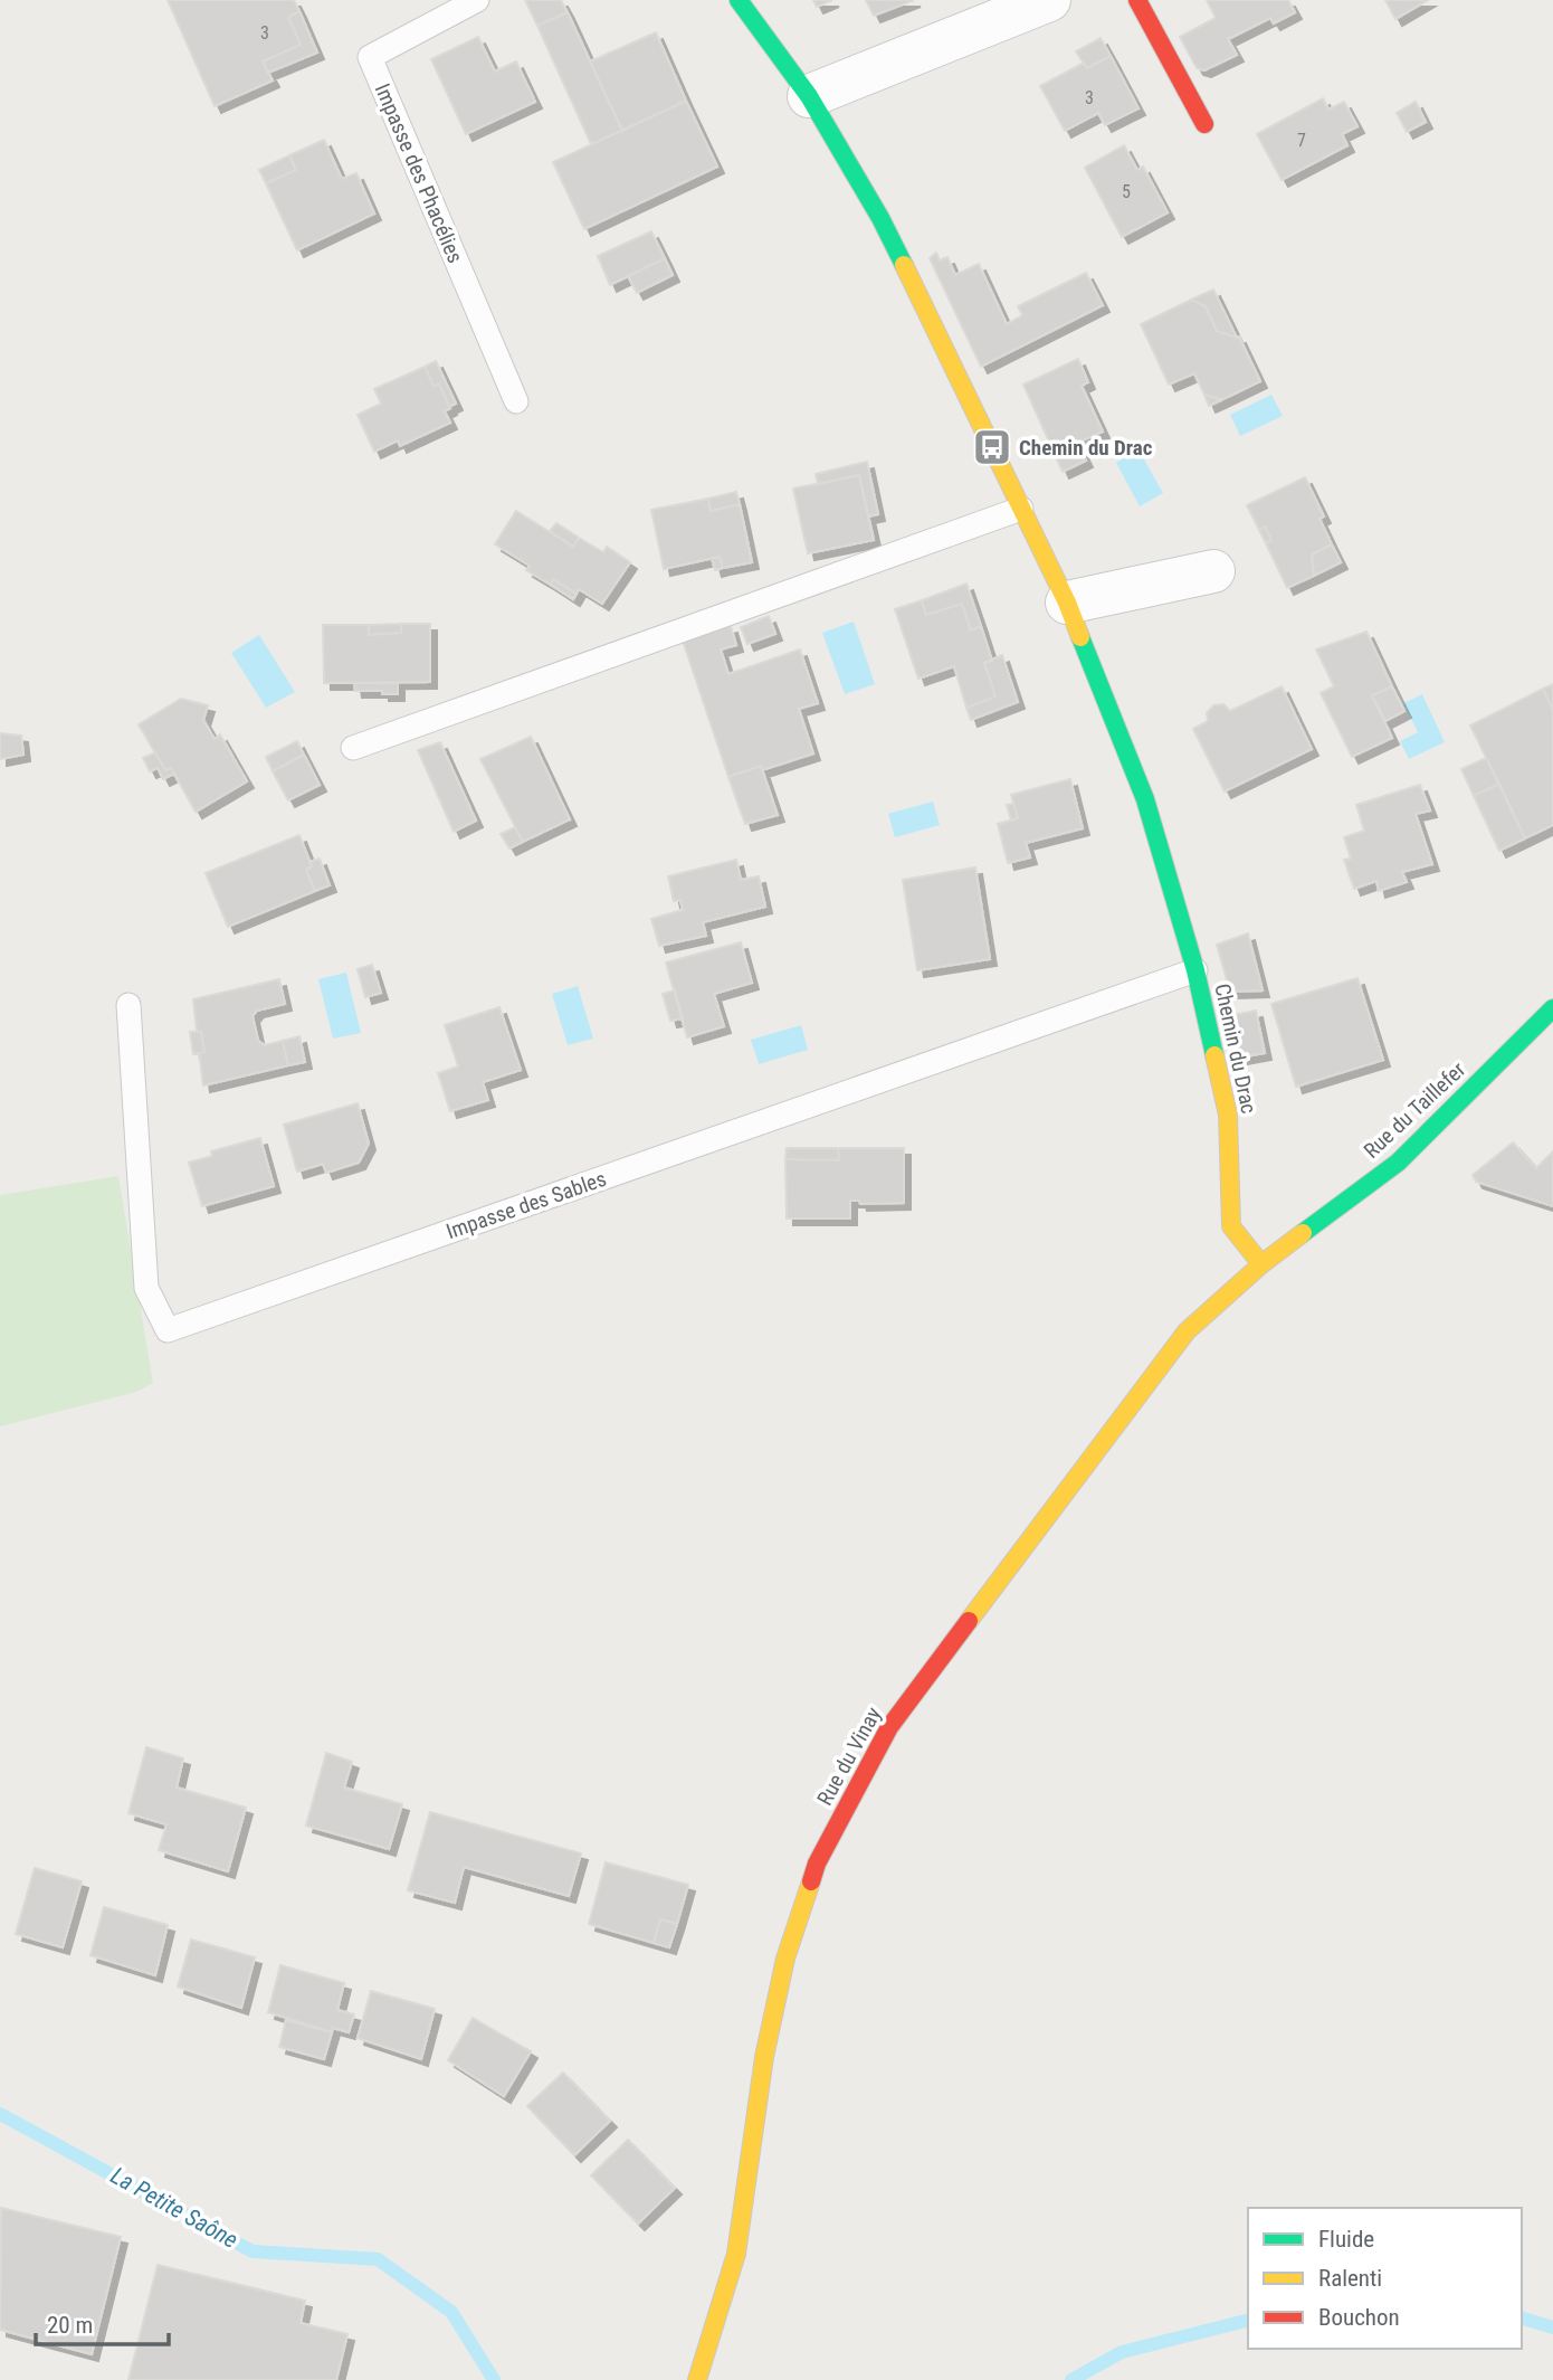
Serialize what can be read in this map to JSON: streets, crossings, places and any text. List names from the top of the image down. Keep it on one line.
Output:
{"streets":{"street":["Chemin du Drac","Rue du Taillefer","Rue du Vinay"],"lane":["Impasse des Phacélies","Impasse des Sables"]},"crossings":[["Chemin du Drac","Rue du Taillefer"],["Chemin du Drac","Impasse des Sables"],["Chemin du Drac","Rue du Vinay"],["Rue du Taillefer","Rue du Vinay"]],"water":["La Petite Saône"],"places":{"bus stop":["Chemin du Drac"]},"house_numbers":["3","3","7","5"],"legend":["Fluide","Ralenti","Bouchon"],"scale_bar":"20 m"}
